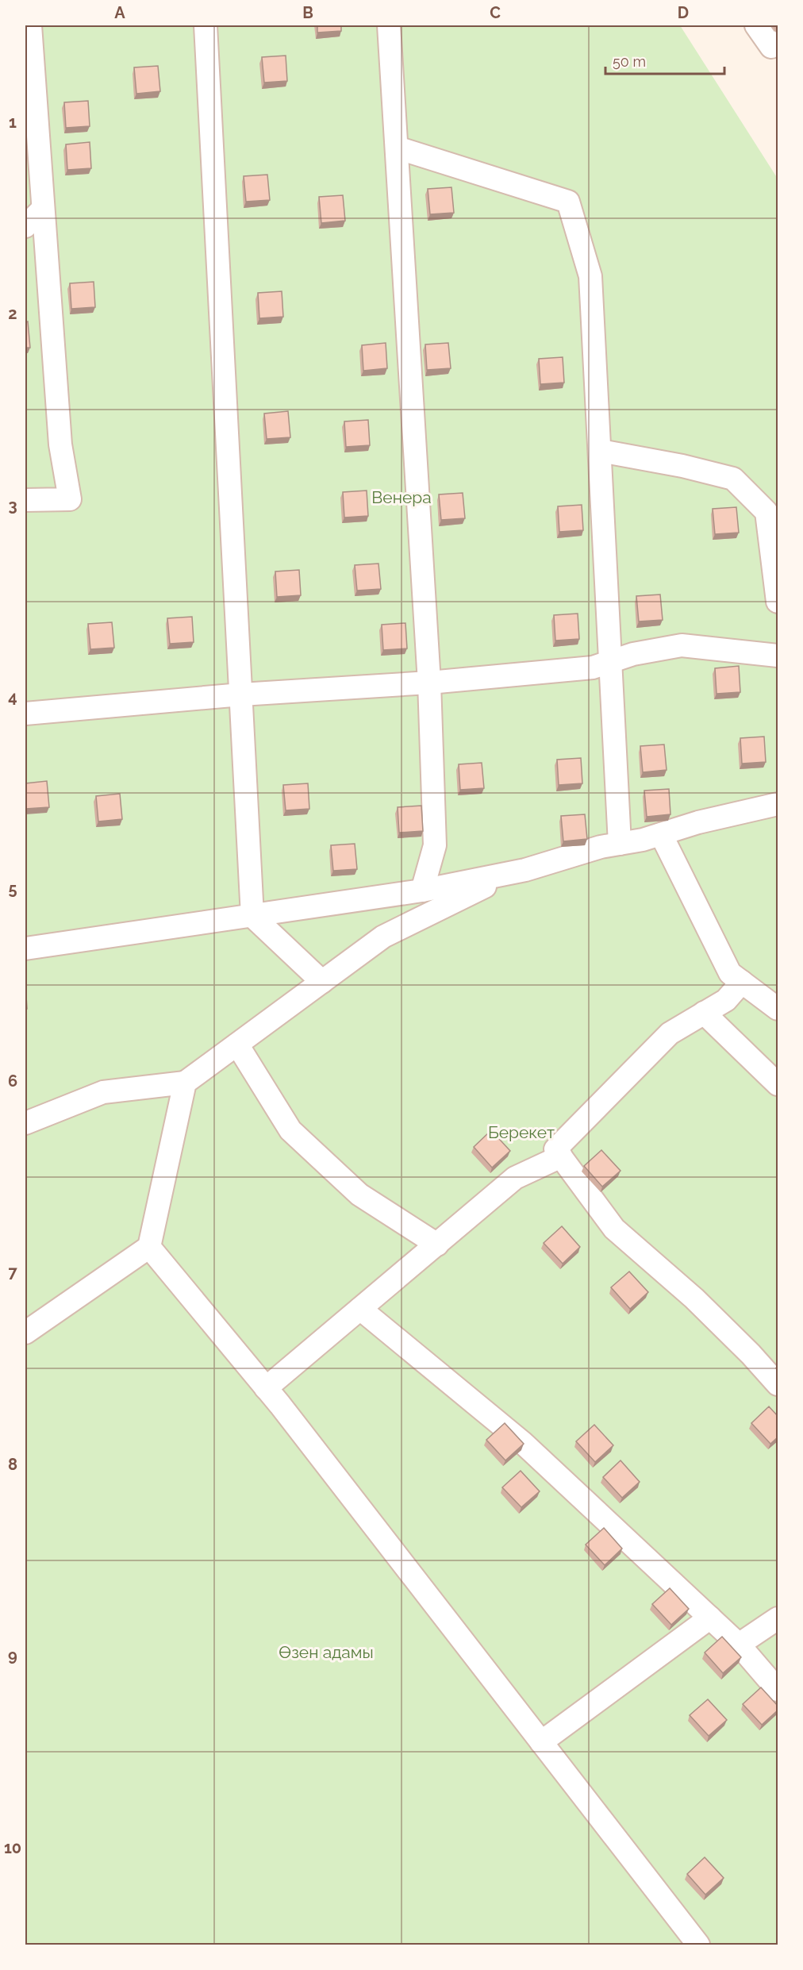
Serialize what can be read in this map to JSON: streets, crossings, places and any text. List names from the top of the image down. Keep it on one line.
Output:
{"parks":["Венера","Берекет","Өзен адамы"],"scale_bar":"50 m","grid":{"columns":["A","B","C","D"],"rows":["1","2","3","4","5","6","7","8","9","10"]}}
